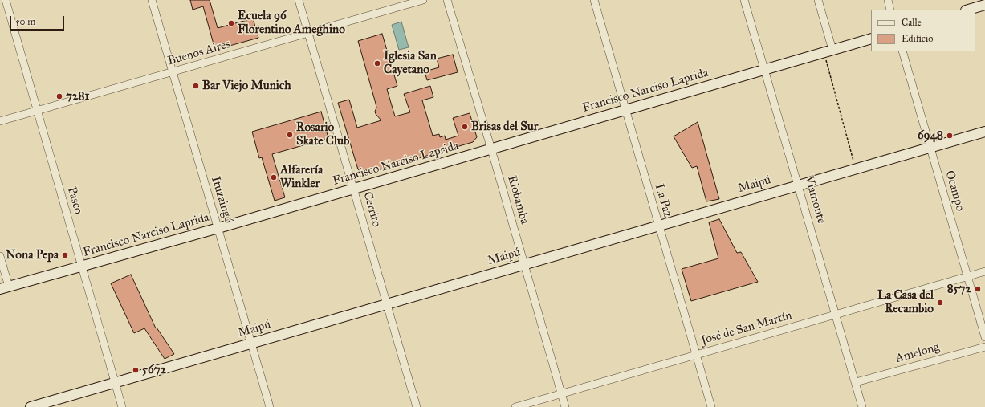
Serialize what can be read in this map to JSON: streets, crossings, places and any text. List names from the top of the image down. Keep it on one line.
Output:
{"streets":{"main road":["Francisco Narciso Laprida","Maipú"],"street":["Buenos Aires","Ocampo","Ituzaingó","Riobamba","Viamonte","Pasco","La Paz","Cerrito","José de San Martín","Amelong"]},"crossings":[["Buenos Aires","Ituzaingó"],["Buenos Aires","Pasco"],["Buenos Aires","Cerrito"],["Francisco Narciso Laprida","Ituzaingó"],["Francisco Narciso Laprida","Riobamba"],["Francisco Narciso Laprida","Viamonte"],["Francisco Narciso Laprida","Pasco"],["Francisco Narciso Laprida","La Paz"],["Francisco Narciso Laprida","Cerrito"],["Maipú","Ocampo"],["Maipú","Ituzaingó"],["Maipú","Riobamba"],["Maipú","Viamonte"],["Maipú","Pasco"],["Maipú","La Paz"],["Maipú","Cerrito"],["Ocampo","José de San Martín"],["Riobamba","José de San Martín"],["Viamonte","José de San Martín"],["Viamonte","Amelong"],["La Paz","José de San Martín"]],"places":["Ecuela 96 Florentino Ameghino","Iglesia San Cayetano","Bar Viejo Munich","7281","Brisas del Sur","Rosario Skate Club","6948","Alfarería Winkler","Nona Pepa","8572","La Casa del Recambio","5672"],"legend":["Calle","Edificio"],"scale_bar":"50 m"}
